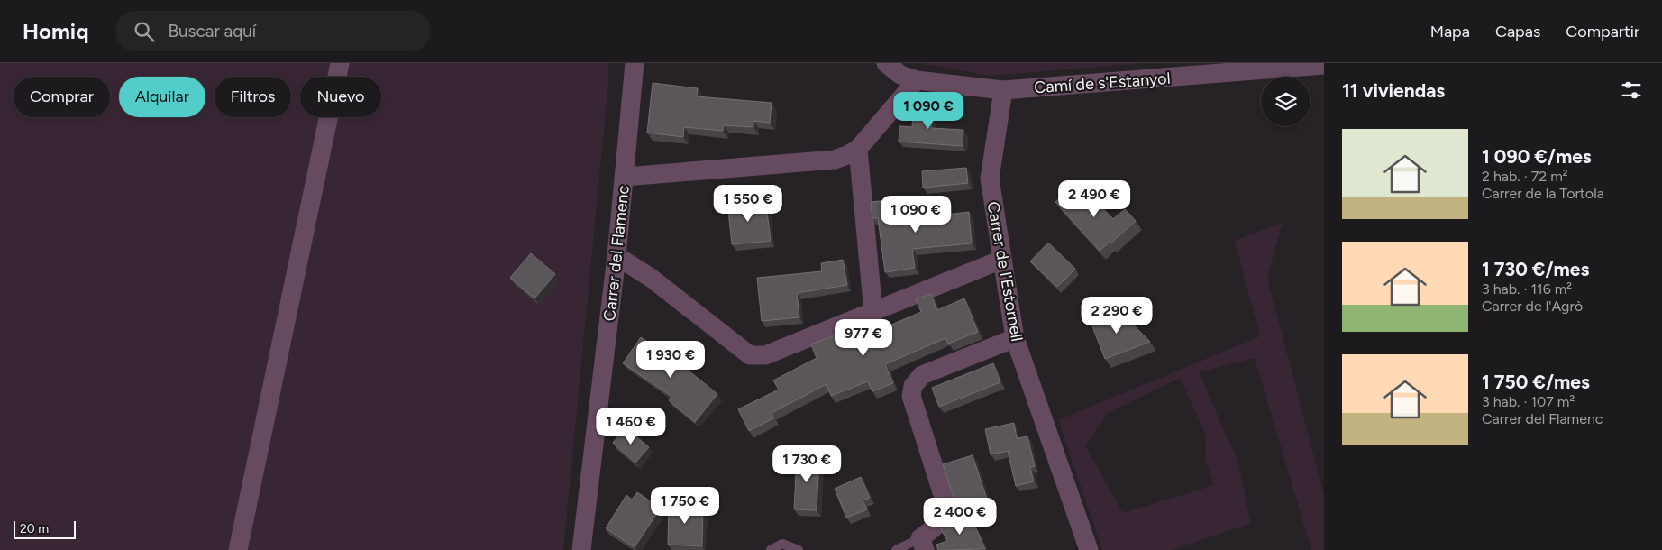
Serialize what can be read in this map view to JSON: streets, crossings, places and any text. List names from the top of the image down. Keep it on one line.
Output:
{"streets":{"street":["Camí de s'Estanyol","Carrer del Flamenc","Carrer de l'Estornell"]},"crossings":[["Camí de s'Estanyol","Carrer de l'Estornell"]],"scale_bar":"20 m","page":{"header":"Homiq","search":"Buscar aquí","nav":["Mapa","Capas","Compartir"],"heading":"11 viviendas","chip":["Comprar","Alquilar","Filtros","Nuevo"],"price":["1 090 €","2 490 €","1 550 €","1 090 €","2 290 €","977 €","1 930 €","1 460 €","1 730 €","1 750 €","2 400 €"],"list":[{"name":"1 090 €/mes","note":"2 hab. · 72 m² · Carrer de la Tortola"},{"name":"1 730 €/mes","note":"3 hab. · 116 m² · Carrer de l'Agrò"},{"name":"1 750 €/mes","note":"3 hab. · 107 m² · Carrer del Flamenc"}],"scale":"20 m"}}
